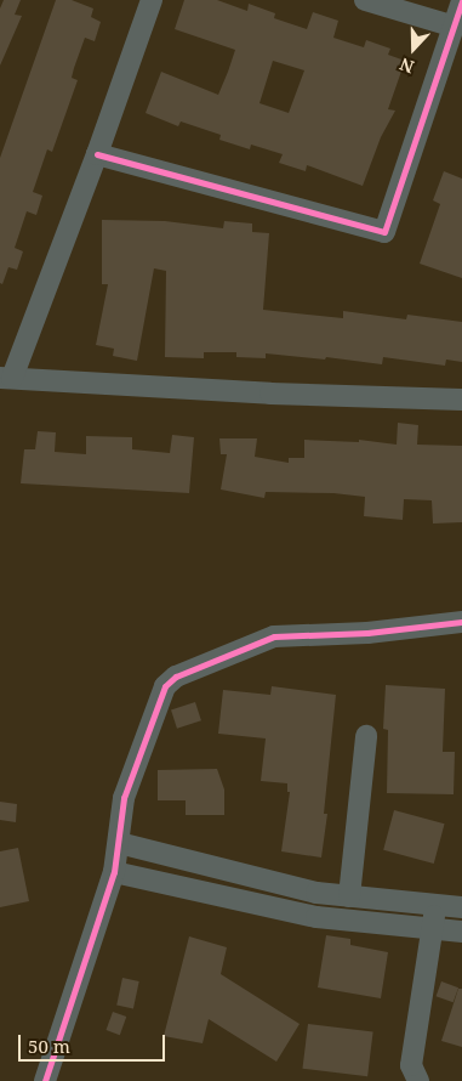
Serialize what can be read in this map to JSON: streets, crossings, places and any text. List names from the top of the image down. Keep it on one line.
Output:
{"scale_bar":"50 m","north":"bottom"}
